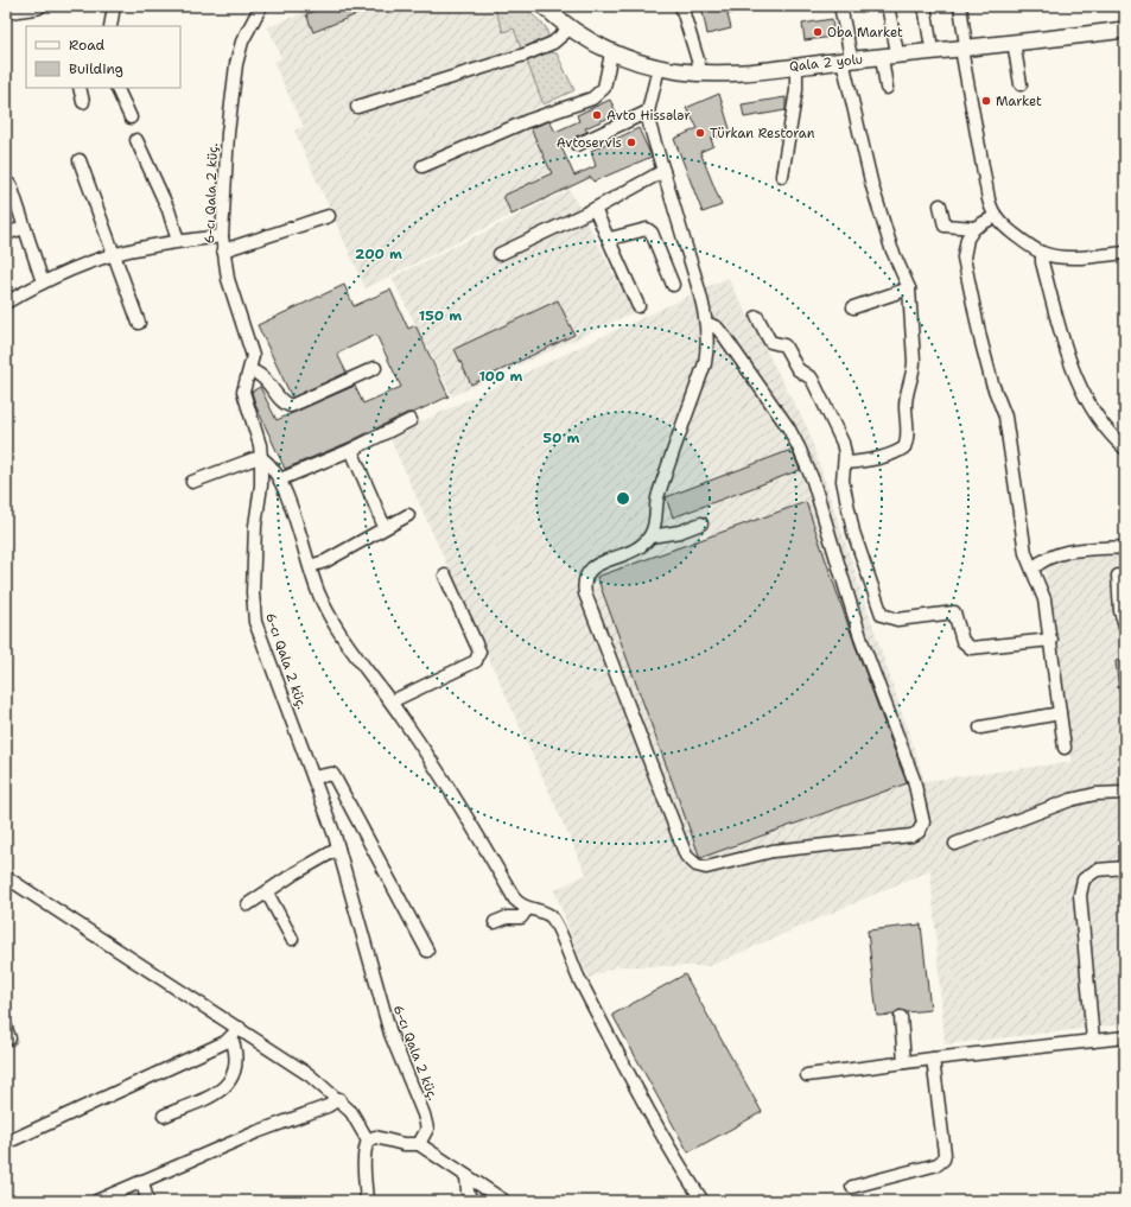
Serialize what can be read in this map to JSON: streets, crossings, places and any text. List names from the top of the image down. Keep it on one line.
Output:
{"streets":{"main road":["Qala 2 yolu"],"street":["6-cı Qala 2 küç."]},"places":["Oba Market","Market","Avto Hissələr","Türkan Restoran","Avtoservis"],"legend":["Road","Building"],"rings":["200 m","150 m","100 m","50 m"]}
